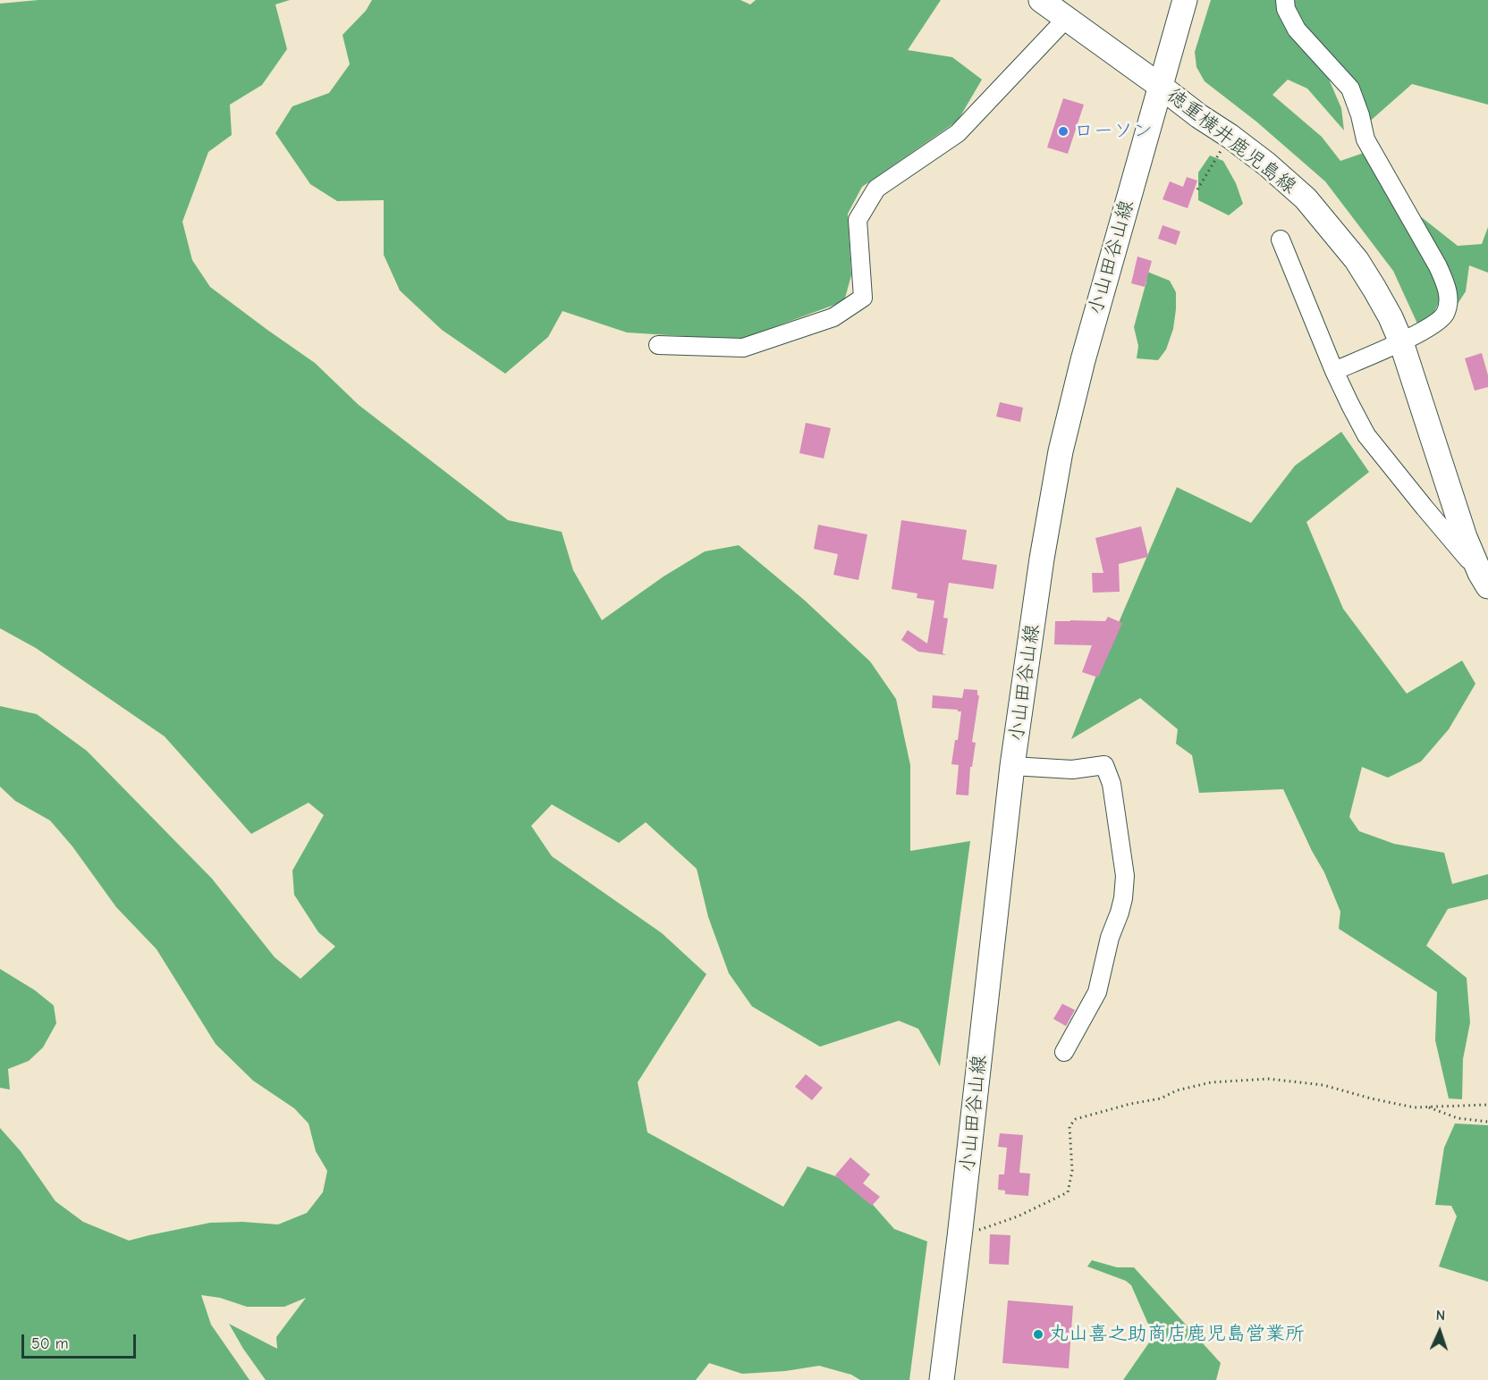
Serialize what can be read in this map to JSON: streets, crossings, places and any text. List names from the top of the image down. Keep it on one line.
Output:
{"streets":{"main road":["徳重横井鹿児島線","小山田谷山線"]},"crossings":[["徳重横井鹿児島線","小山田谷山線"]],"places":["ローソン","丸山喜之助商店鹿児島営業所"],"scale_bar":"50 m","north":"top"}
